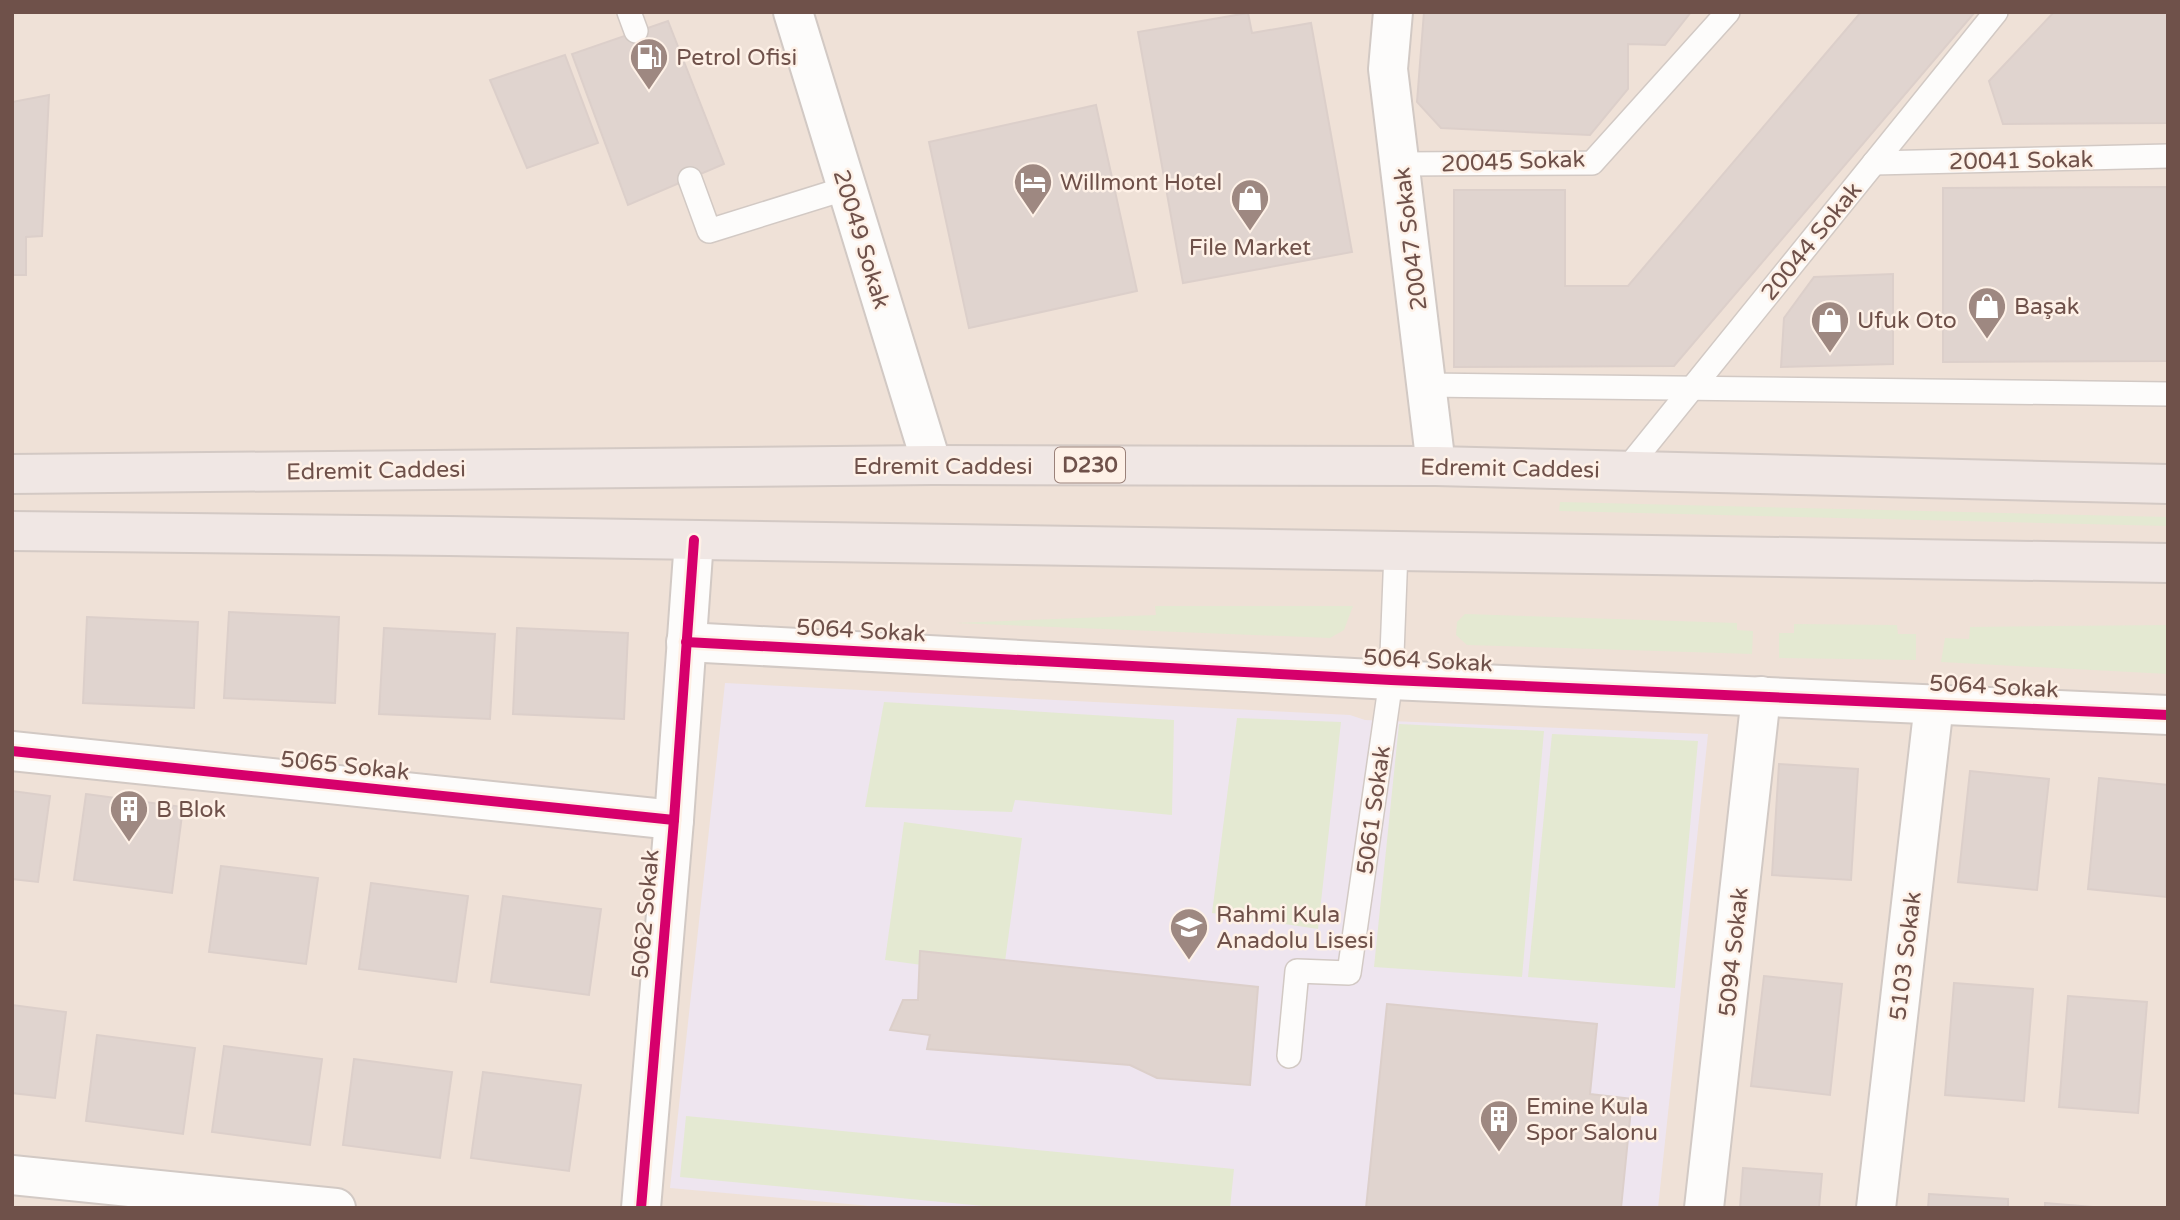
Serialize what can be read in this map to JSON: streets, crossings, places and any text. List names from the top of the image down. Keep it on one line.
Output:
{"streets":{"highway":["D230","Edremit Caddesi"],"street":["20049 Sokak","20047 Sokak","5064 Sokak","5065 Sokak","5062 Sokak","5094 Sokak","5103 Sokak"],"lane":["20041 Sokak","20045 Sokak","20044 Sokak","5061 Sokak"]},"crossings":[["20041 Sokak","20044 Sokak"],["20045 Sokak","20047 Sokak"],["20049 Sokak","Edremit Caddesi"],["20047 Sokak","Edremit Caddesi"],["20044 Sokak","Edremit Caddesi"],["5064 Sokak","5061 Sokak"],["5064 Sokak","5062 Sokak"],["5064 Sokak","5094 Sokak"],["5064 Sokak","5103 Sokak"],["5065 Sokak","5062 Sokak"]],"places":{"fuel station":["Petrol Ofisi"],"hotel":["Willmont Hotel"],"shop":["File Market","Başak","Ufuk Oto"],"building":["B Blok","Emine Kula Spor Salonu"],"school or university":["Rahmi Kula Anadolu Lisesi"]}}
